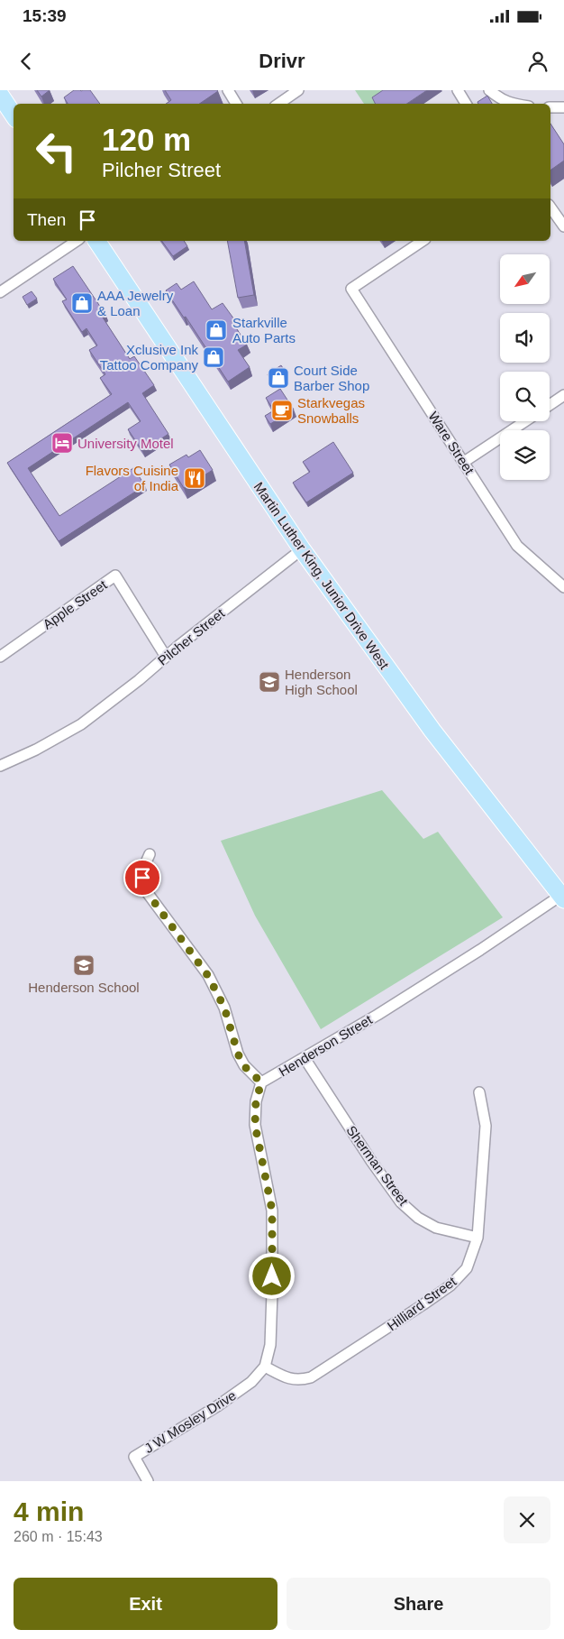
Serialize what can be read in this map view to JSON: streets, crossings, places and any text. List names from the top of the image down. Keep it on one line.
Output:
{"streets":{"main road":["Martin Luther King, Junior Drive West"],"street":["Ware Street","Apple Street","Pilcher Street","Henderson Street","Sherman Street","Hilliard Street","J W Mosley Drive"]},"crossings":[["Martin Luther King, Junior Drive West","Pilcher Street"],["Martin Luther King, Junior Drive West","Henderson Street"],["Apple Street","Pilcher Street"],["Henderson Street","Sherman Street"],["Sherman Street","Hilliard Street"],["Hilliard Street","J W Mosley Drive"]],"places":{"shop":["AAA Jewelry & Loan","Starkville Auto Parts","Xclusive Ink Tattoo Company","Court Side Barber Shop"],"cafe":["Starkvegas Snowballs"],"hotel":["University Motel"],"restaurant":["Flavors Cuisine of India"],"school or university":["Henderson High School","Henderson School"]},"north":"bottom left","page":{"status":"15:39","header":"Drivr","turn":["120 m","Pilcher Street"],"then":"Then","heading":["4 min","260 m · 15:43"],"buttons":["Exit","Share"]}}
